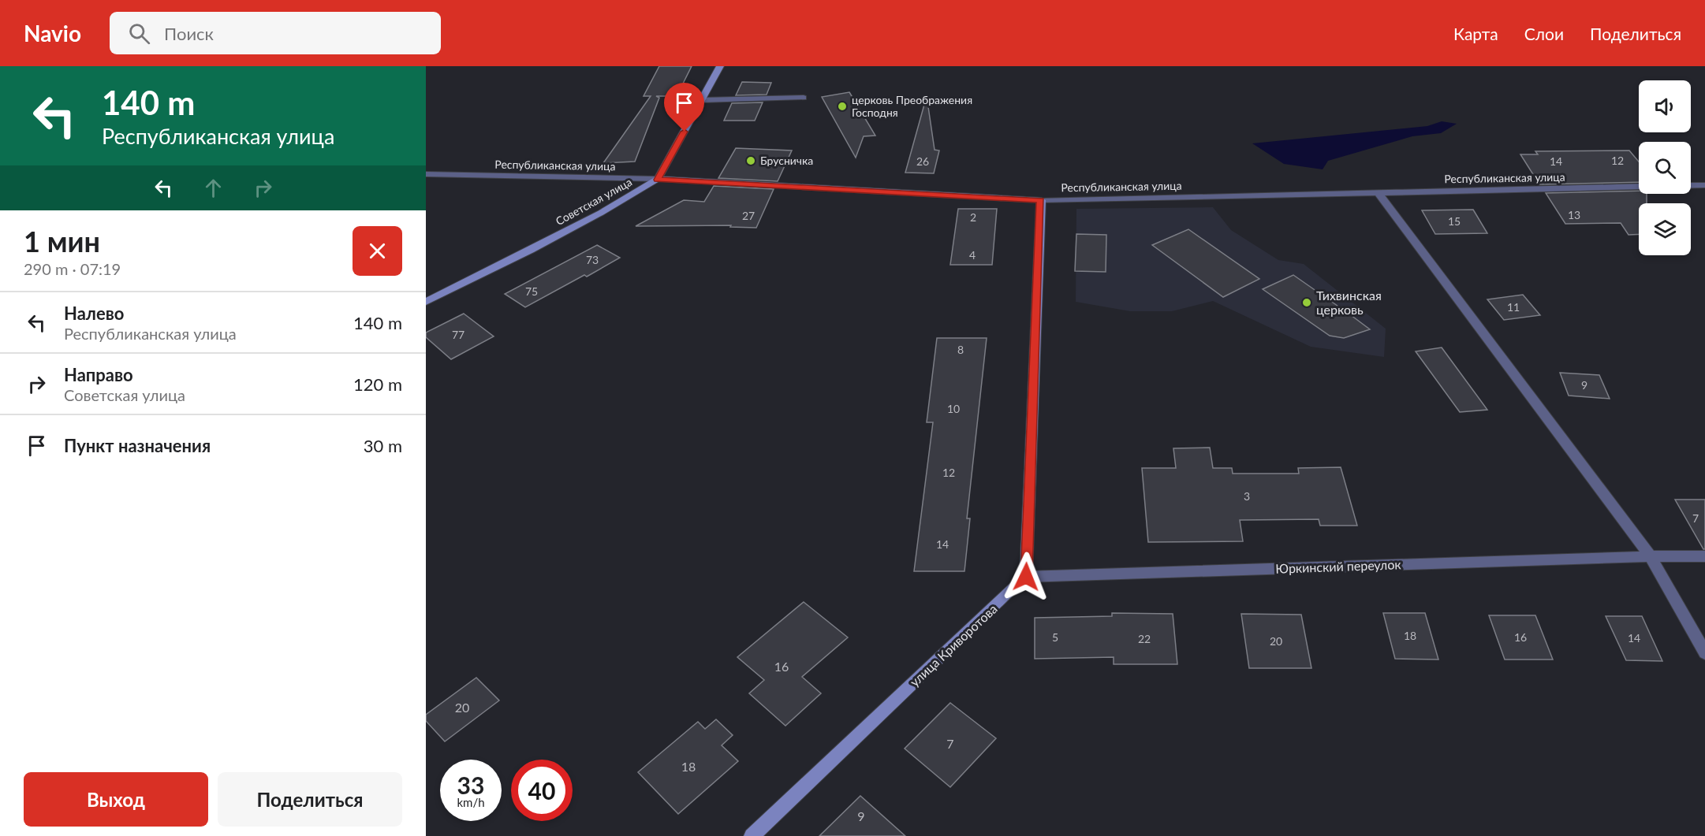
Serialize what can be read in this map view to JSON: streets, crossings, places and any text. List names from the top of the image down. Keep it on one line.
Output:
{"streets":{"street":["Республиканская улица","Советская улица","Юркинский переулок","улица Криворотова"]},"crossings":[["Республиканская улица","Советская улица"],["Юркинский переулок","улица Криворотова"]],"places":["церковь Преображения Господня","Брусничка","Тихвинская церковь"],"house_numbers":["12","26","14","13","27","2","15","4","73","75","11","77","8","9","10","12","3","7","14","18","5","16","14","22","20","16","20","7","18","9"],"page":{"header":"Navio","search":"Поиск","nav":["Карта","Слои","Поделиться"],"turn":["140 m","Республиканская улица"],"heading":["1 мин","290 m · 07:19"],"list":[{"name":"Налево","note":"Республиканская улица","value":"140 m"},{"name":"Направо","note":"Советская улица","value":"120 m"},{"name":"Пункт назначения","value":"30 m"}],"speed":"33 km/h","limit":"40","buttons":["Выход","Поделиться"]}}
